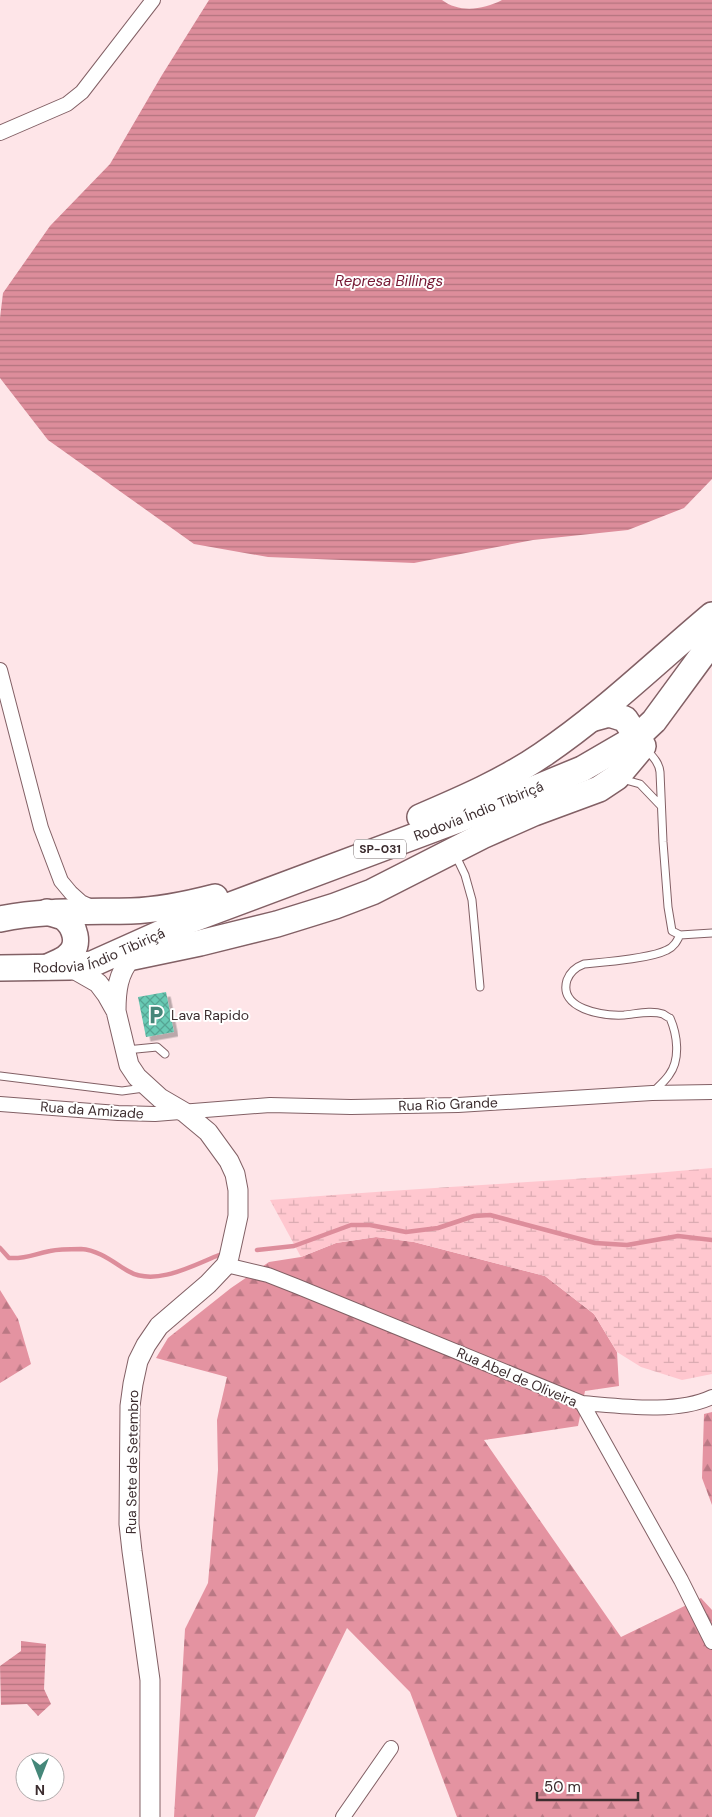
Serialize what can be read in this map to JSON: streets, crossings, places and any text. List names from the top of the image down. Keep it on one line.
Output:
{"streets":{"highway":["Rodovia Índio Tibiriçá","SP-031"],"street":["Rua Rio Grande","Rua da Amizade","Rua Abel de Oliveira","Rua Sete de Setembro"]},"crossings":[["Rodovia Índio Tibiriçá","Rua Sete de Setembro"],["Rua Rio Grande","Rua da Amizade"],["Rua Rio Grande","Rua Sete de Setembro"],["Rua da Amizade","Rua Sete de Setembro"],["Rua Abel de Oliveira","Rua Sete de Setembro"]],"water":["Represa Billings"],"places":{"parking":["Lava Rapido"]},"scale_bar":"50 m","north":"bottom"}
